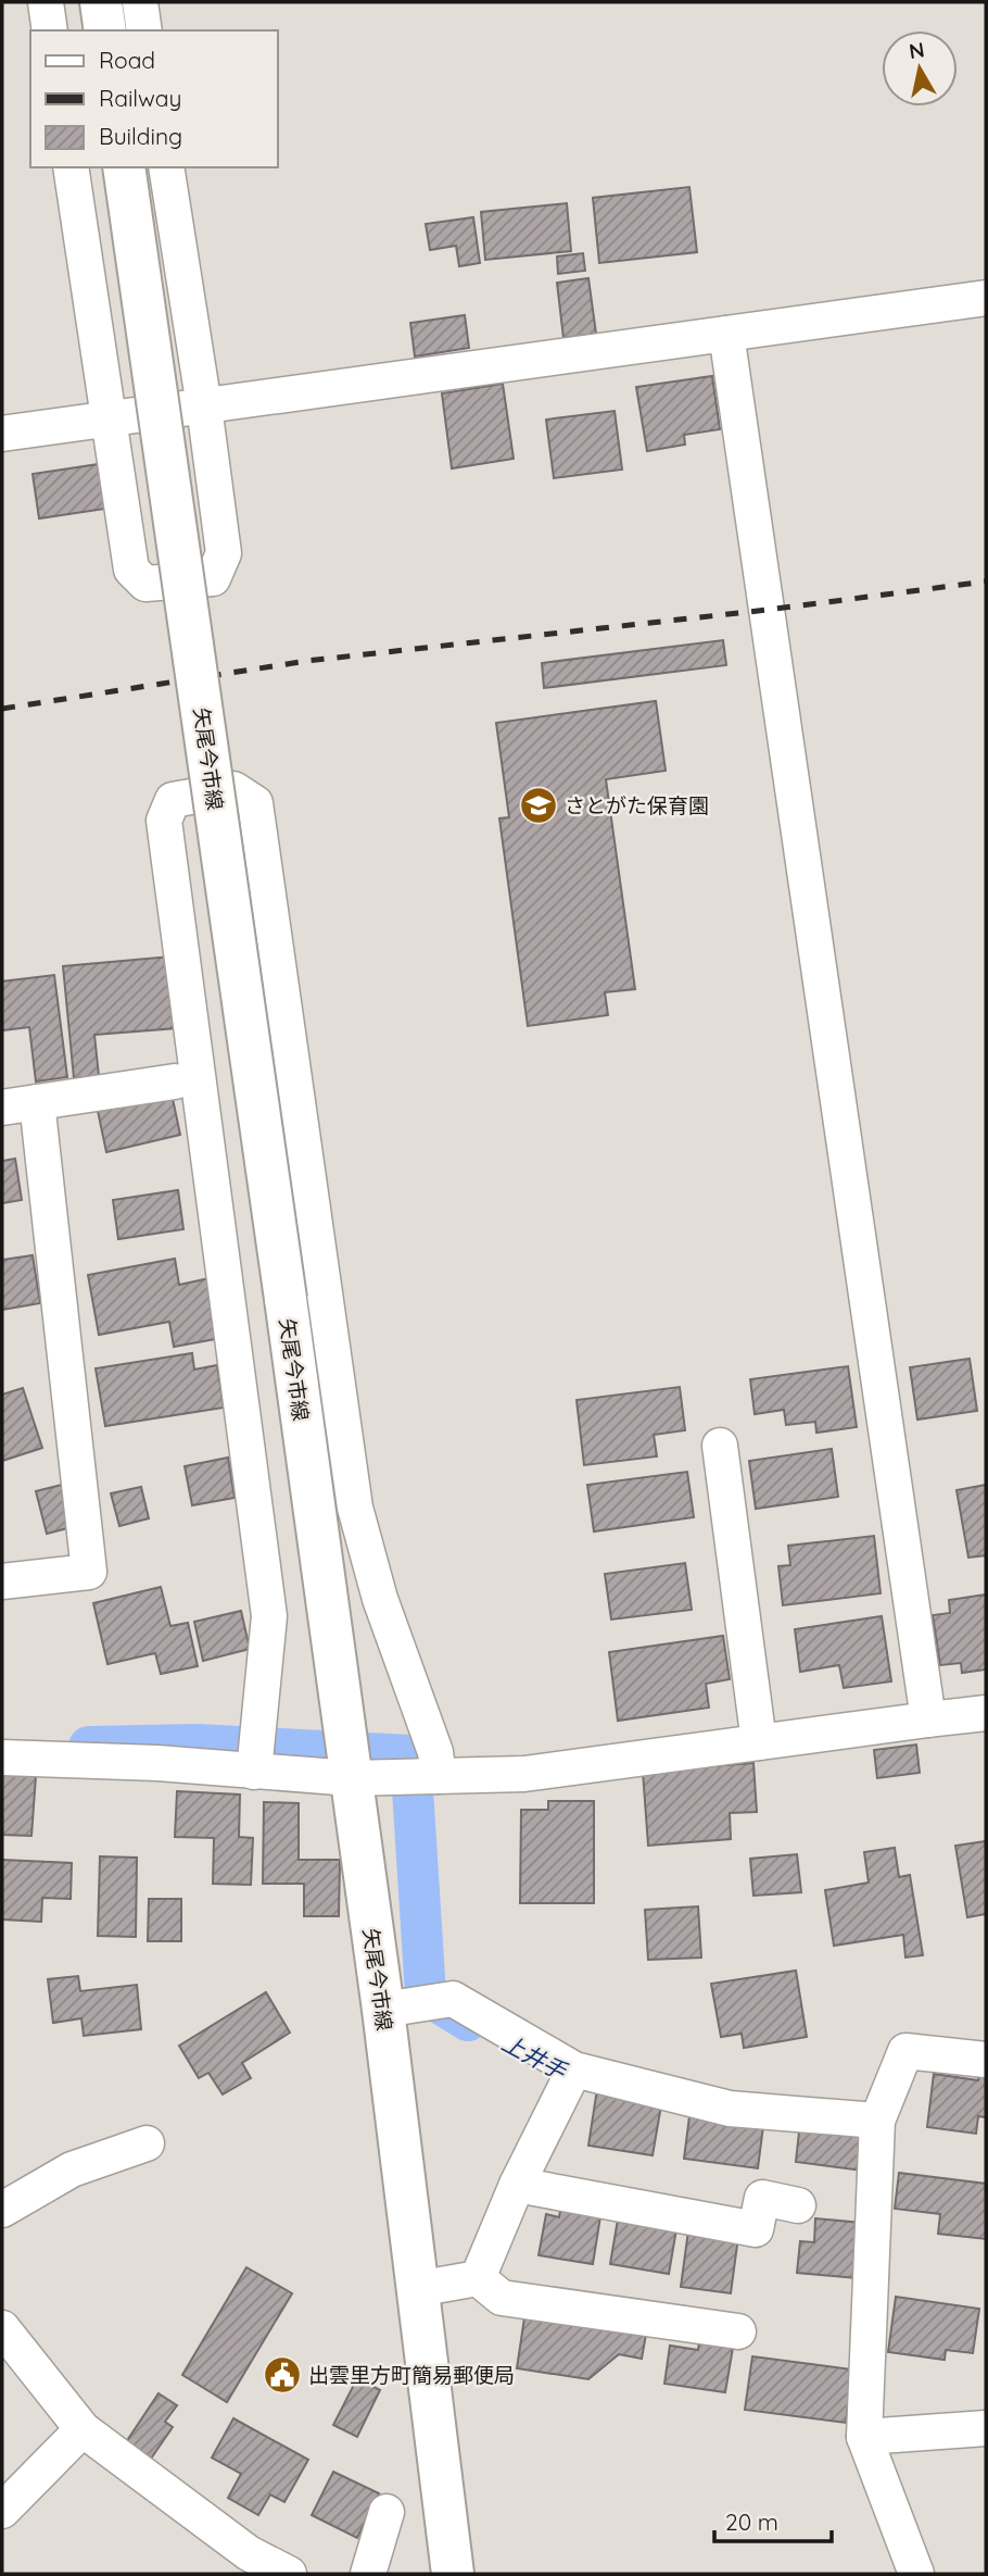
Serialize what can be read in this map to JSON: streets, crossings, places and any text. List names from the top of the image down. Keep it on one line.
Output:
{"streets":{"main road":["矢尾今市線"]},"water":["上井手"],"places":{"school or university":["さとがた保育園"],"public building":["出雲里方町簡易郵便局"]},"legend":["Road","Railway","Building"],"scale_bar":"20 m","north":"top"}
